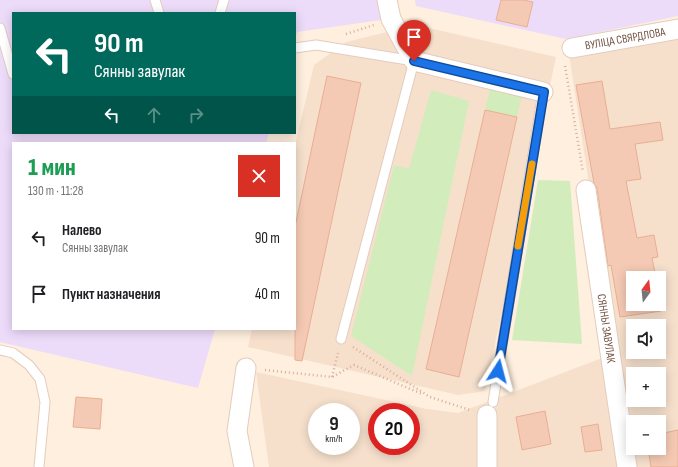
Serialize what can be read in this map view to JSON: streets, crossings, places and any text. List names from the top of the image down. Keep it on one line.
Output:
{"streets":{"street":["ВУЛІЦА СВЯРДЛОВА","СЯННЫ ЗАВУЛАК"]},"north":"top","page":{"turn":["90 m","Сянны завулак"],"heading":["1 мин","130 m · 11:28"],"list":[{"name":"Налево","note":"Сянны завулак","value":"90 m"},{"name":"Пункт назначения","value":"40 m"}],"map_buttons":["+","−"],"speed":"9 km/h","limit":"20"}}
